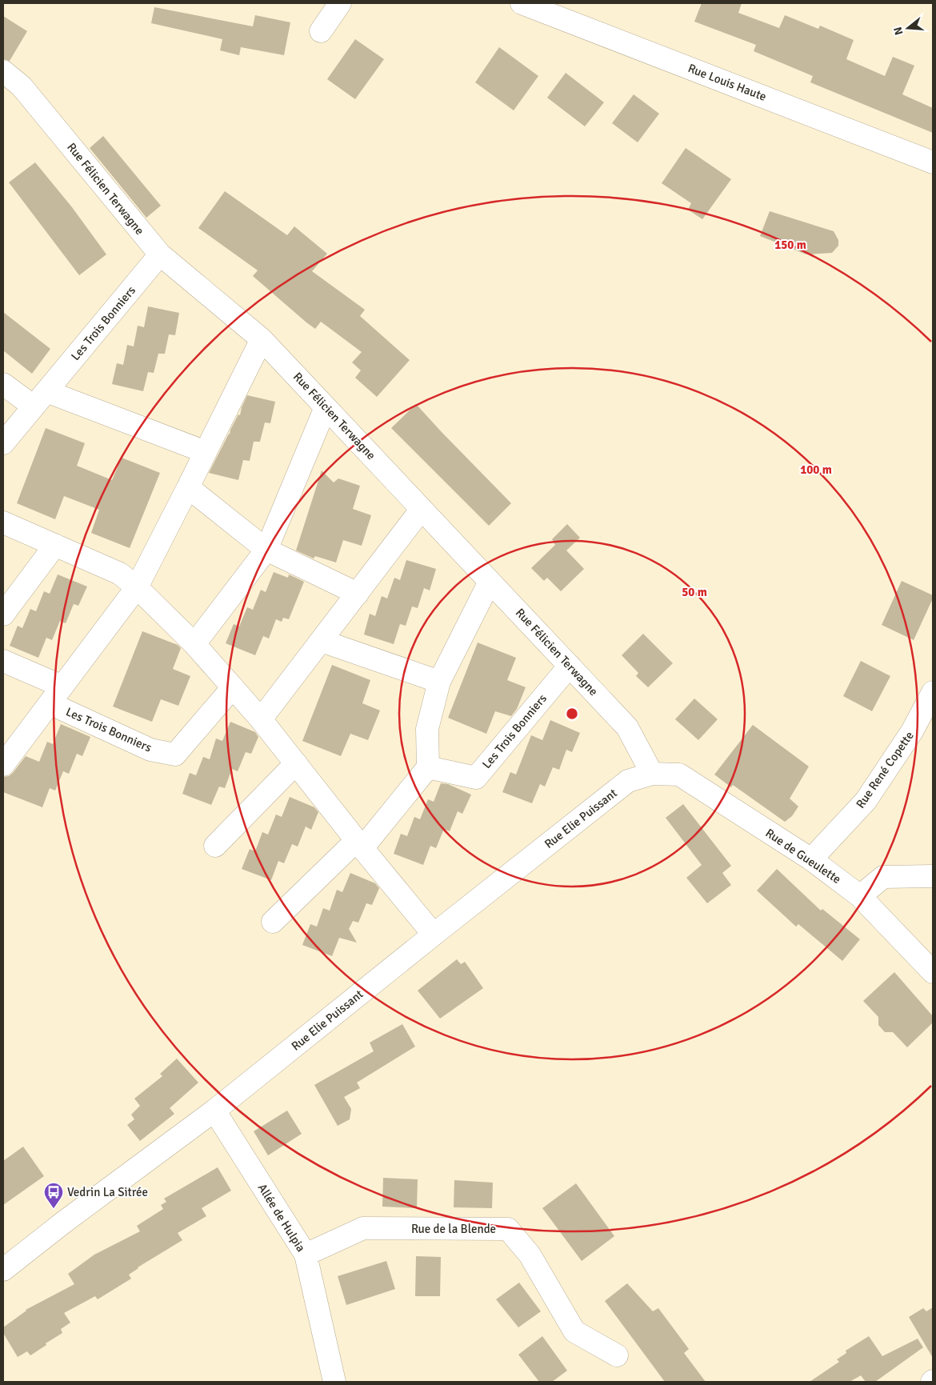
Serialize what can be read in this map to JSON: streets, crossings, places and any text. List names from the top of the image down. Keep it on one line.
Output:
{"streets":{"street":["Rue Louis Haute","Rue Félicien Terwagne","Les Trois Bonniers","Rue René Copette","Rue Elie Puissant","Rue de Gueulette","Allée de Hulpia","Rue de la Blende"]},"crossings":[["Rue Félicien Terwagne","Les Trois Bonniers"],["Rue Félicien Terwagne","Rue Elie Puissant"],["Rue Félicien Terwagne","Rue de Gueulette"],["Rue René Copette","Rue de Gueulette"],["Rue Elie Puissant","Rue de Gueulette"],["Rue Elie Puissant","Allée de Hulpia"],["Allée de Hulpia","Rue de la Blende"]],"places":{"bus stop":["Vedrin La Sitrée"]},"north":"left","rings":["150 m","100 m","50 m"]}
